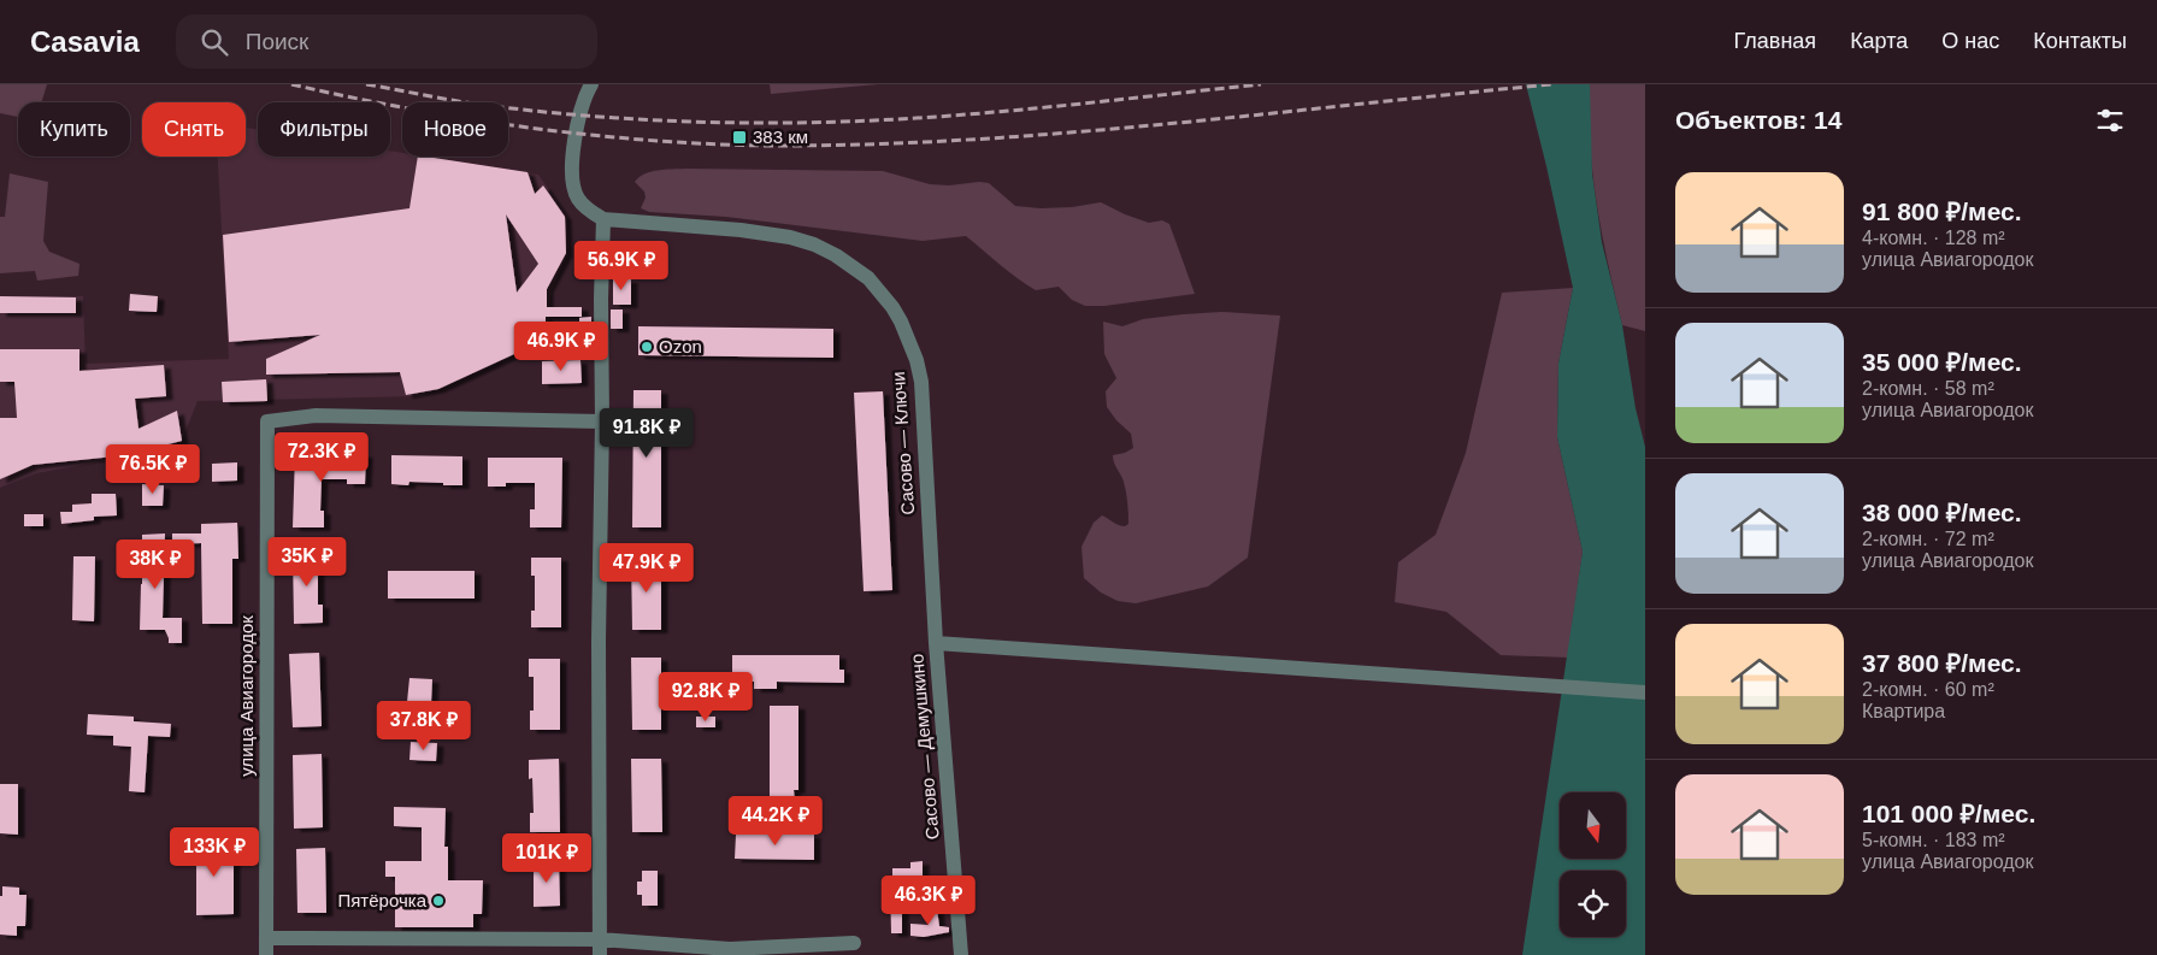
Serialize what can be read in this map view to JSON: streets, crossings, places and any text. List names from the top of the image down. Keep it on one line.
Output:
{"streets":{"street":["Сасово — Ключи","улица Авиагородок","Сасово — Демушкино"]},"crossings":[["Сасово — Ключи","Сасово — Демушкино"]],"places":{"transit":["383 км"],"other":["Ozon","Пятёрочка"]},"north":"bottom","page":{"header":"Casavia","search":"Поиск","nav":["Главная","Карта","О нас","Контакты"],"heading":"Объектов: 14","chip":["Купить","Снять","Фильтры","Новое"],"list":[{"name":"91 800 ₽/мес.","note":"4-комн. · 128 m² · улица Авиагородок"},{"name":"35 000 ₽/мес.","note":"2-комн. · 58 m² · улица Авиагородок"},{"name":"38 000 ₽/мес.","note":"2-комн. · 72 m² · улица Авиагородок"},{"name":"37 800 ₽/мес.","note":"2-комн. · 60 m² · Квартира"},{"name":"101 000 ₽/мес.","note":"5-комн. · 183 m² · улица Авиагородок"}],"price":["56.9K ₽","46.9K ₽","91.8K ₽","72.3K ₽","76.5K ₽","35K ₽","38K ₽","47.9K ₽","92.8K ₽","37.8K ₽","44.2K ₽","133K ₽","101K ₽","46.3K ₽"]}}
